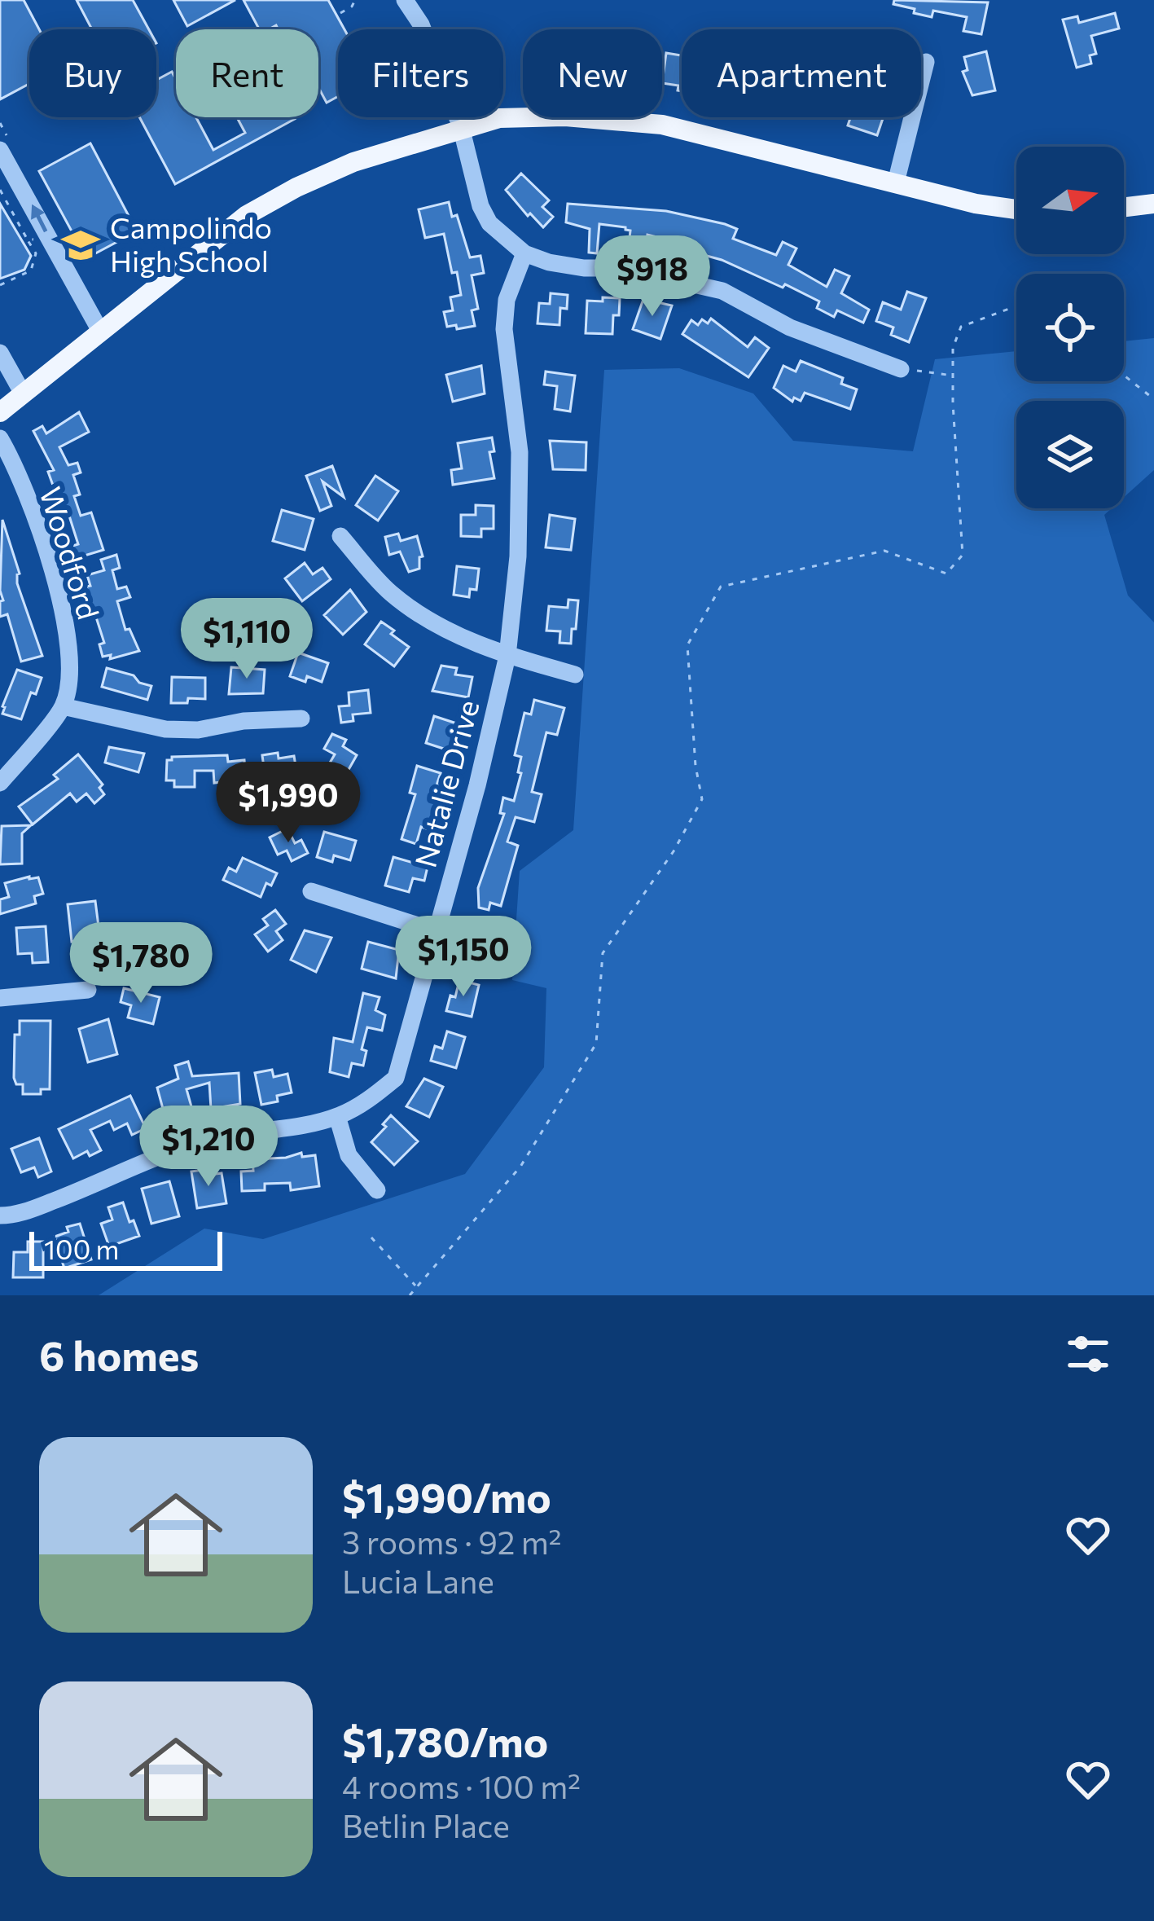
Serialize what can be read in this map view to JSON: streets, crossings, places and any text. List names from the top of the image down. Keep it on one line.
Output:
{"streets":{"street":["Woodford","Natalie Drive"]},"places":{"school or university":["Campolindo High School"]},"scale_bar":"100 m","north":"right","page":{"chip":["Buy","Rent","Filters","New","Apartment"],"price":["$918","$1,110","$1,990","$1,150","$1,780","$1,210"],"scale":"100 m","heading":"6 homes","list":[{"name":"$1,990/mo","note":"3 rooms · 92 m² · Lucia Lane"},{"name":"$1,780/mo","note":"4 rooms · 100 m² · Betlin Place"}]}}
